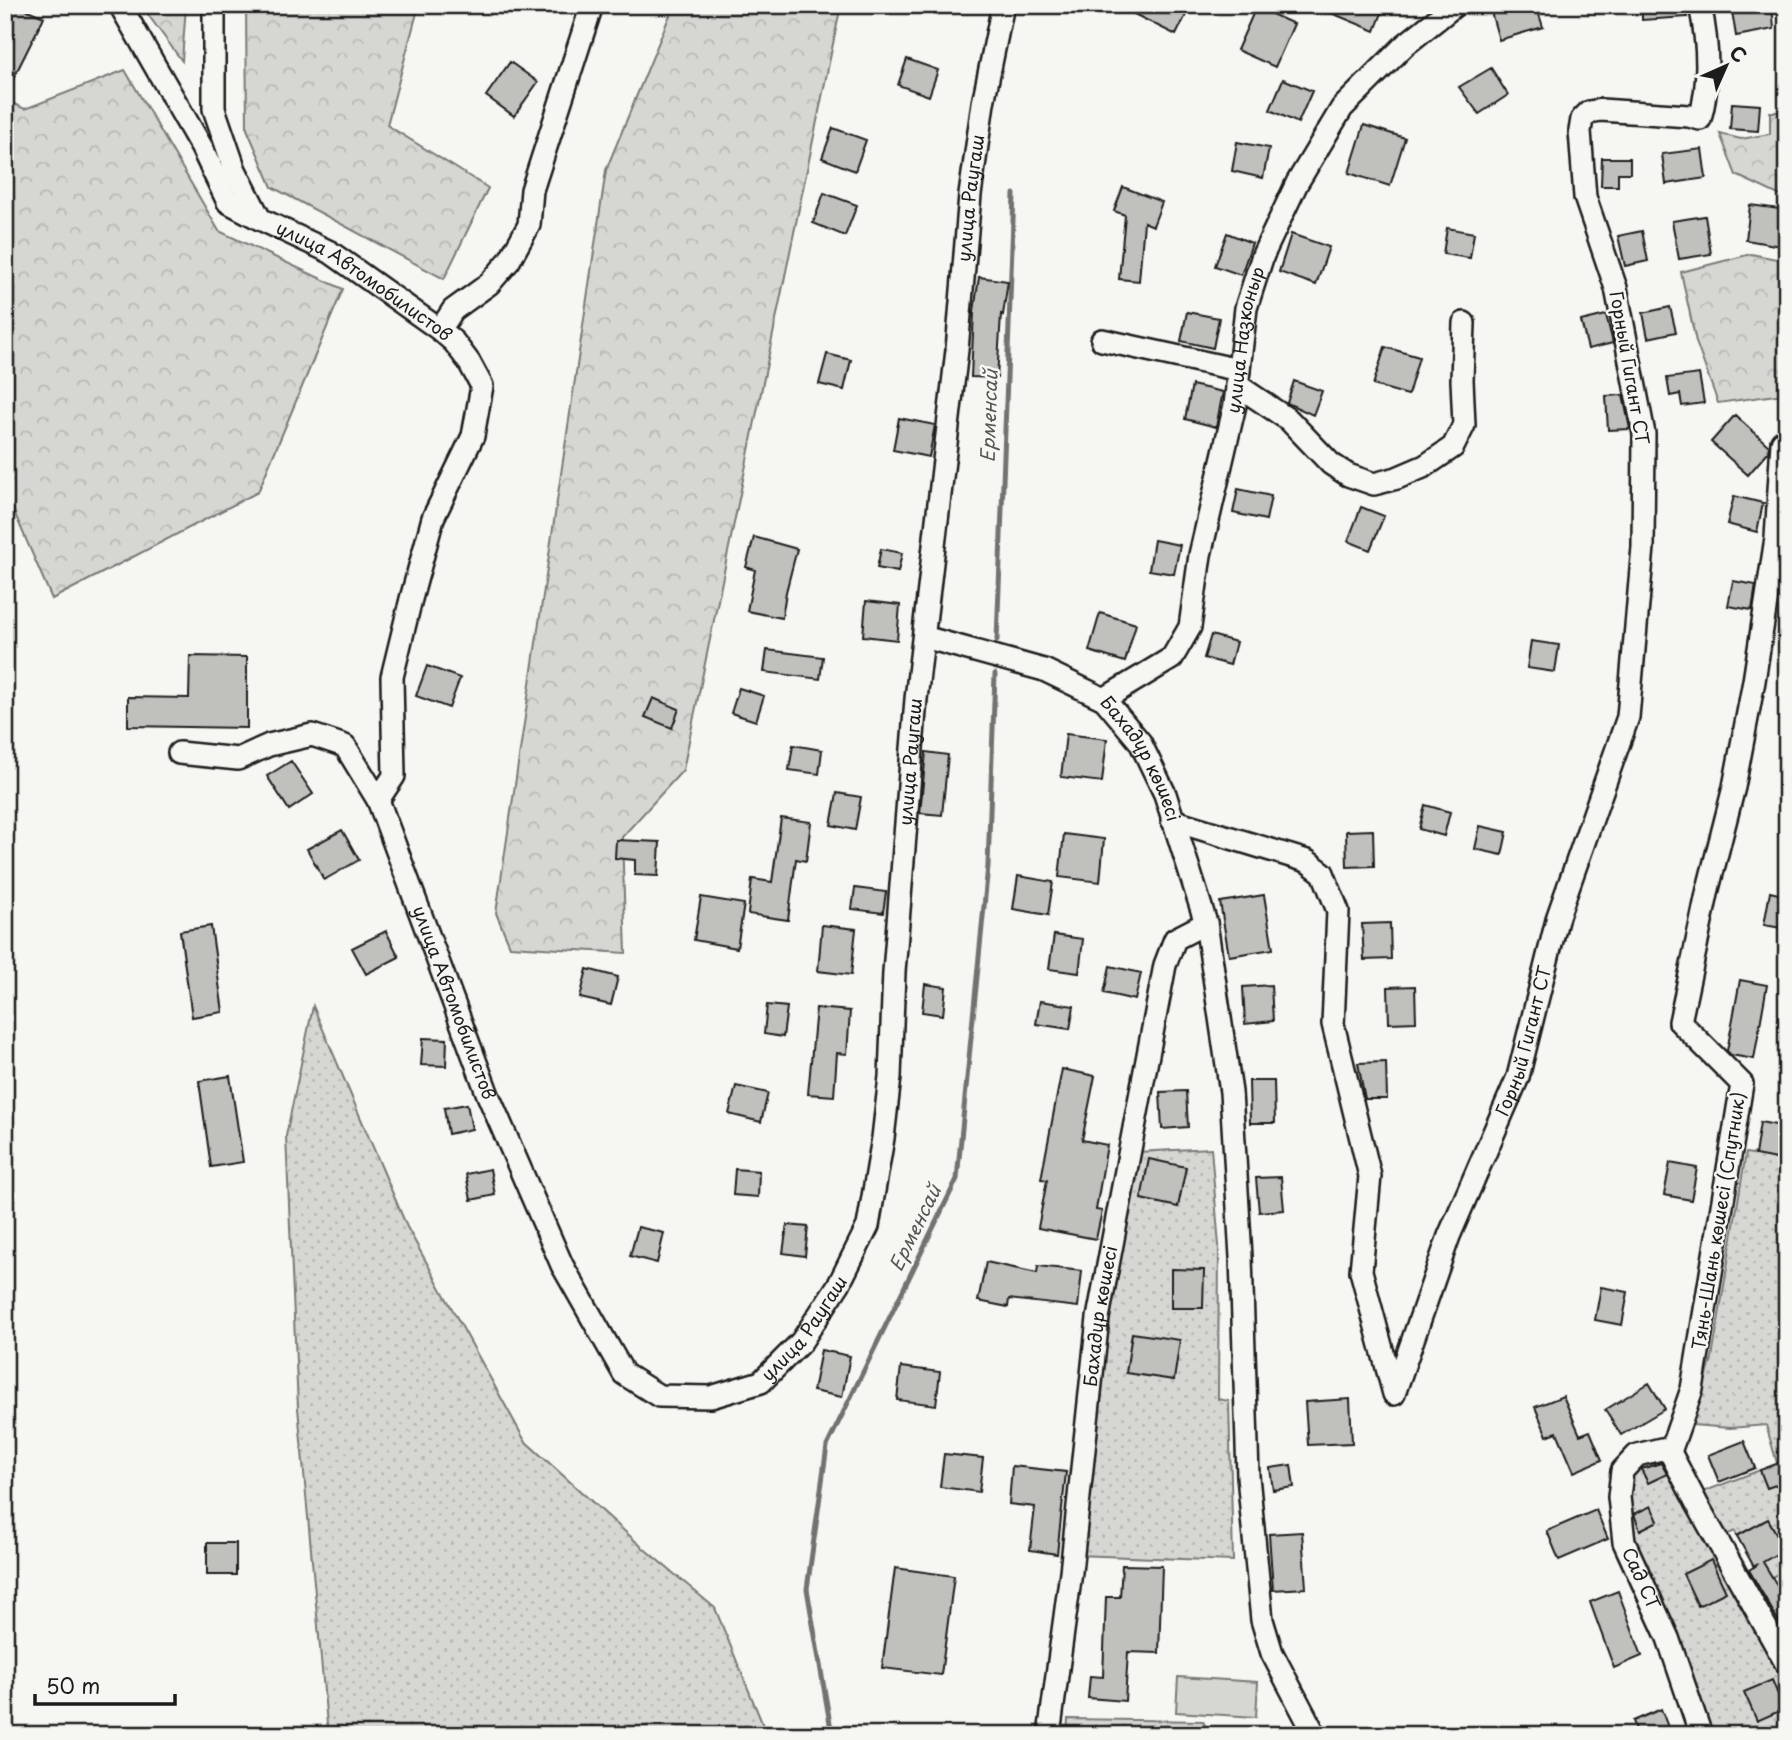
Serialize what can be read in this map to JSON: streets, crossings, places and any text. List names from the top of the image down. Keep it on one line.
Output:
{"streets":{"street":["улица Раугаш","улица Автомобилистов","улица Назконыр","Горный Гигант СТ","Бахадүр көшесі","Тянь-Шань көшесі (Спутник)","Сад СТ"]},"crossings":[["улица Раугаш","улица Автомобилистов"],["улица Раугаш","Бахадүр көшесі"],["улица Назконыр","Бахадүр көшесі"],["Горный Гигант СТ","Бахадүр көшесі"],["Тянь-Шань көшесі (Спутник)","Сад СТ"]],"water":["Ерменсай"],"scale_bar":"50 m","north":"top right"}
